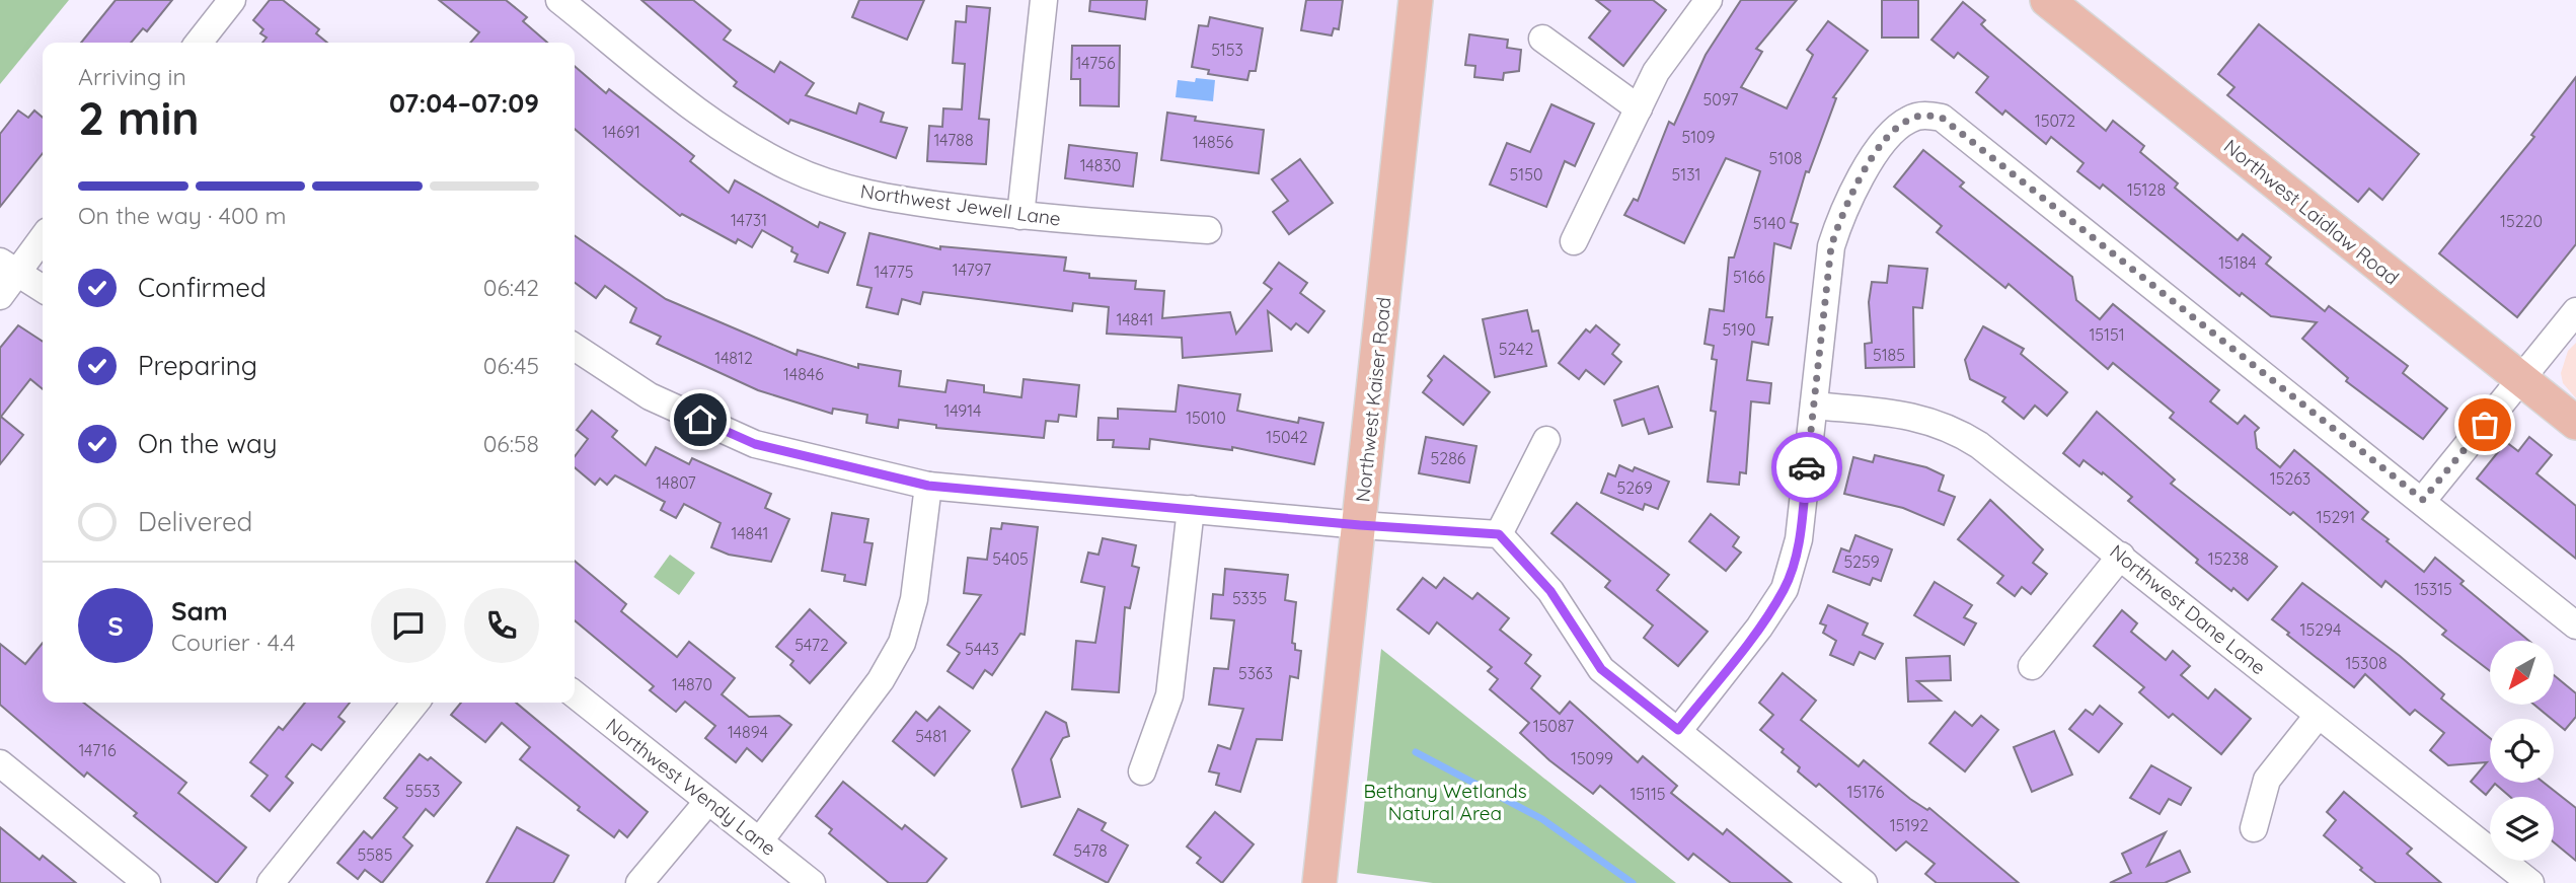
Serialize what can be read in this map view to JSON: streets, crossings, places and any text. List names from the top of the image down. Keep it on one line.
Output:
{"streets":{"main road":["Northwest Laidlaw Road","Northwest Kaiser Road"],"street":["Northwest Jewell Lane","Northwest Dane Lane","Northwest Wendy Lane"]},"parks":["Bethany Wetlands Natural Area"],"house_numbers":["5153","14756","5097","15072","14691","5109","14788","14856","5108","14830","5150","5131","15128","14731","15220","5140","15184","14797","14775","5166","14841","5190","15151","5242","5185","14812","14846","14914","15010","15042","5286","15263","14807","5269","15291","14841","5405","15238","5259","15315","5335","15294","5472","5443","15308","5363","14870","15087","14894","5481","14716","15099","5553","15176","15115","15192","5478","5585"],"north":"bottom left","page":{"heading":["2 min","Arriving in","07:04–07:09"],"panel":["Sam","Courier · 4.4"],"bar":"On the way · 400 m","list":[["Confirmed","06:42"],["Preparing","06:45"],["On the way","06:58"],"Delivered"],"round":"S"}}
